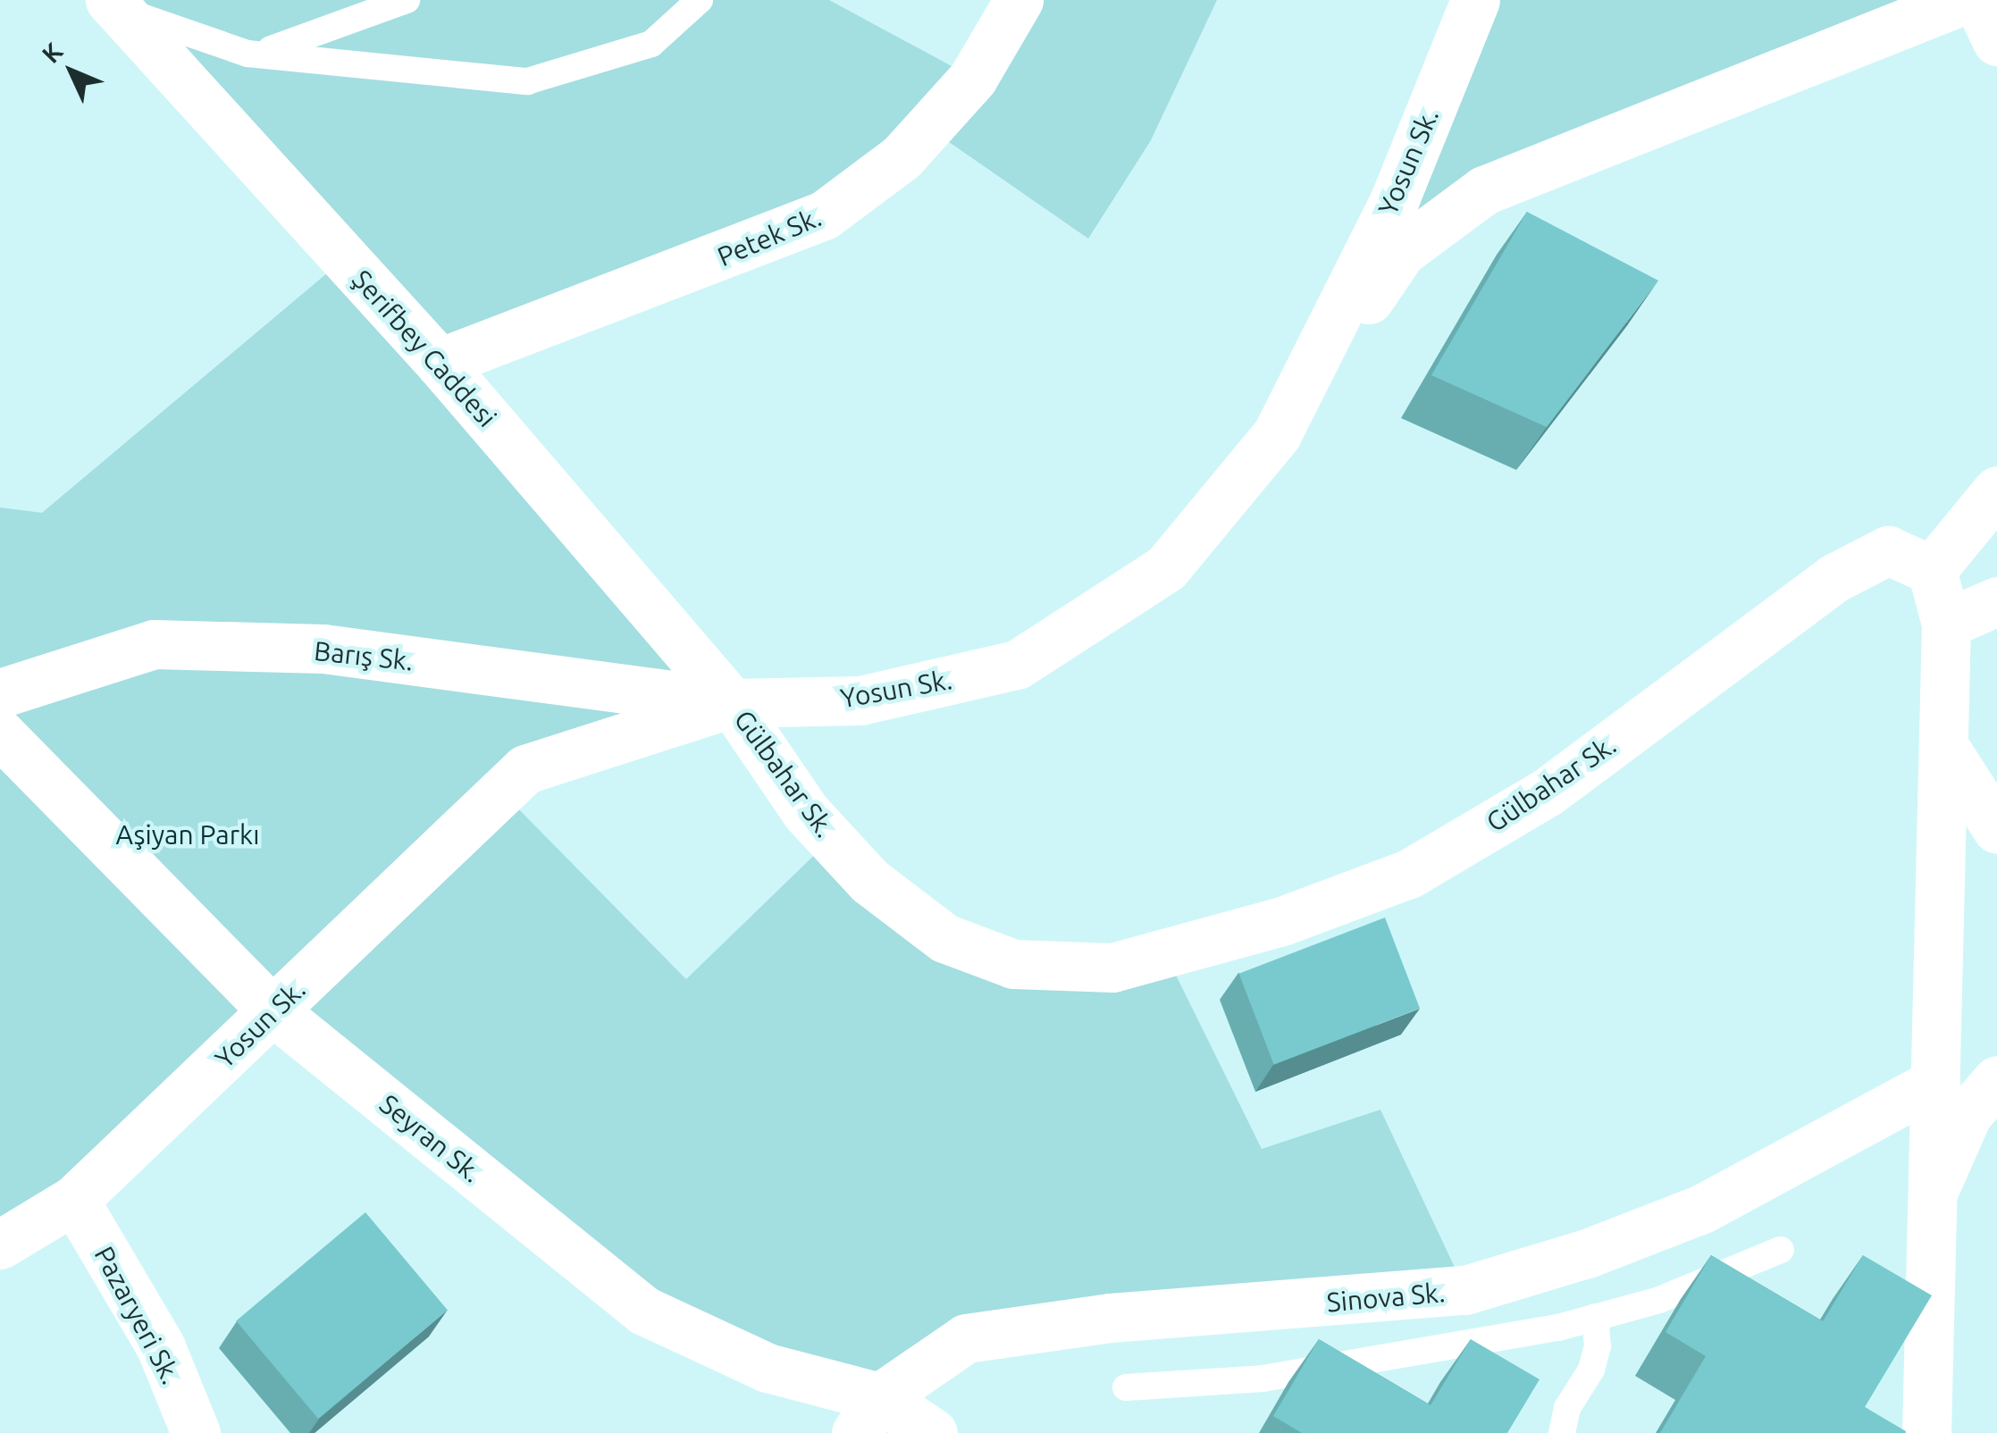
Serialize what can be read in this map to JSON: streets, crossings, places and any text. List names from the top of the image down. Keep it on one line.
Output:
{"streets":{"street":["Yosun Sk.","Petek Sk.","Şerifbey Caddesi","Barış Sk.","Gülbahar Sk.","Seyran Sk.","Sinova Sk.","Pazaryeri Sk."]},"crossings":[["Yosun Sk.","Şerifbey Caddesi"],["Yosun Sk.","Barış Sk."],["Yosun Sk.","Gülbahar Sk."],["Yosun Sk.","Seyran Sk."],["Yosun Sk.","Pazaryeri Sk."],["Petek Sk.","Şerifbey Caddesi"],["Şerifbey Caddesi","Barış Sk."],["Şerifbey Caddesi","Gülbahar Sk."],["Barış Sk.","Gülbahar Sk."],["Seyran Sk.","Sinova Sk."]],"parks":["Aşiyan Parkı"],"north":"top left"}
